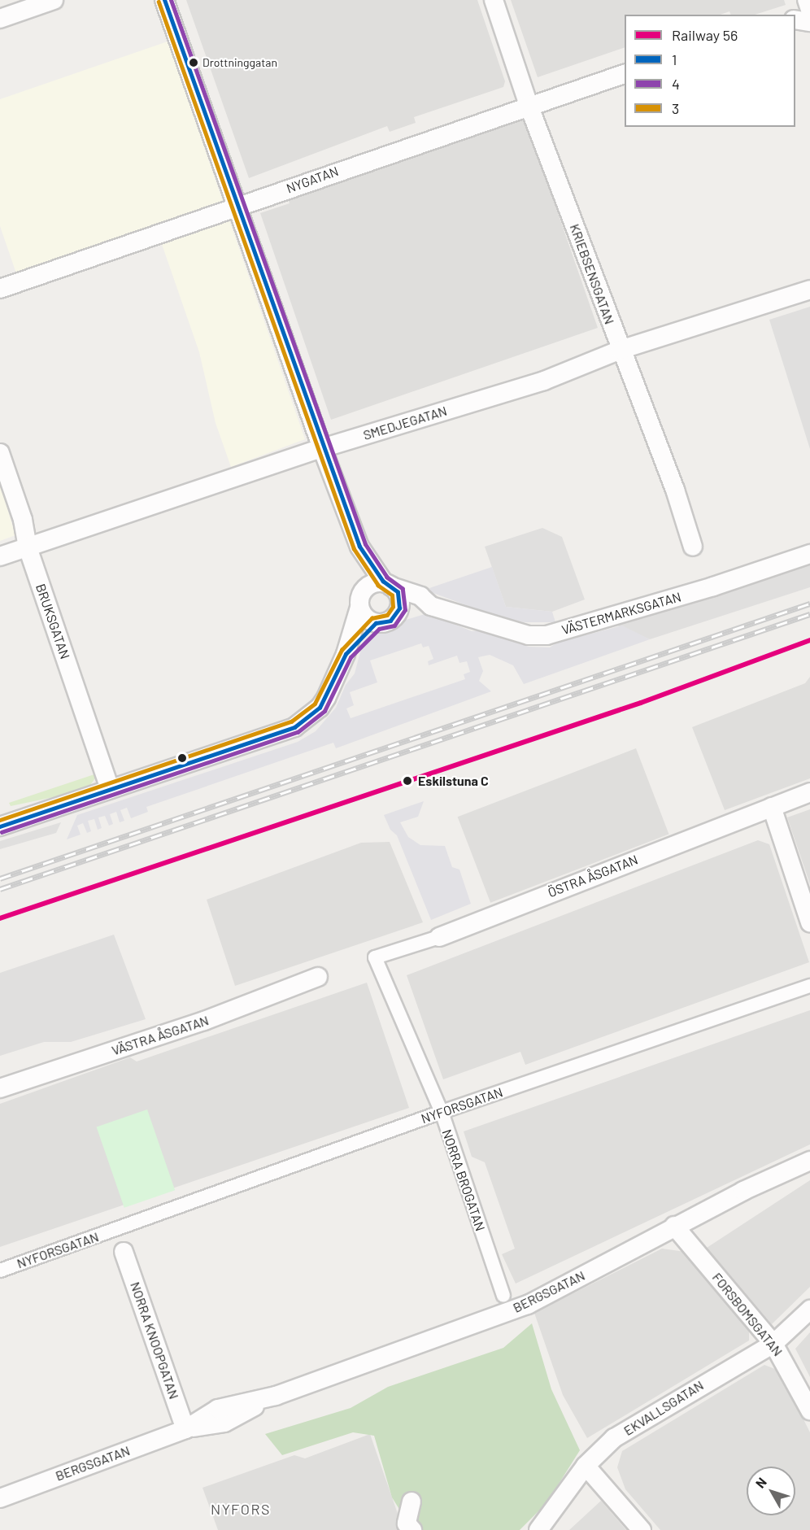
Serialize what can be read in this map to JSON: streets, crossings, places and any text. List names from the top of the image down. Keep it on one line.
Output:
{"streets":{"street":["NYGATAN","KRIEBSENSGATAN","SMEDJEGATAN","VÄSTERMARKSGATAN","BRUKSGATAN","ÖSTRA ÅSGATAN","VÄSTRA ÅSGATAN","NYFORSGATAN","NORRA BROGATAN","BERGSGATAN","FORSBOMSGATAN","NORRA KNOOPGATAN","EKVALLSGATAN"]},"crossings":[["NYGATAN","KRIEBSENSGATAN"],["KRIEBSENSGATAN","SMEDJEGATAN"],["SMEDJEGATAN","BRUKSGATAN"],["ÖSTRA ÅSGATAN","NORRA BROGATAN"],["NYFORSGATAN","NORRA BROGATAN"],["NYFORSGATAN","NORRA KNOOPGATAN"],["BERGSGATAN","FORSBOMSGATAN"],["BERGSGATAN","NORRA KNOOPGATAN"],["FORSBOMSGATAN","EKVALLSGATAN"]],"districts":["NYFORS"],"places":["Drottninggatan","Eskilstuna C"],"lines":["transit line 1","transit line 4","transit line 3","rail line 56"],"legend":["Railway 56","1","4","3"],"north":"top left"}
